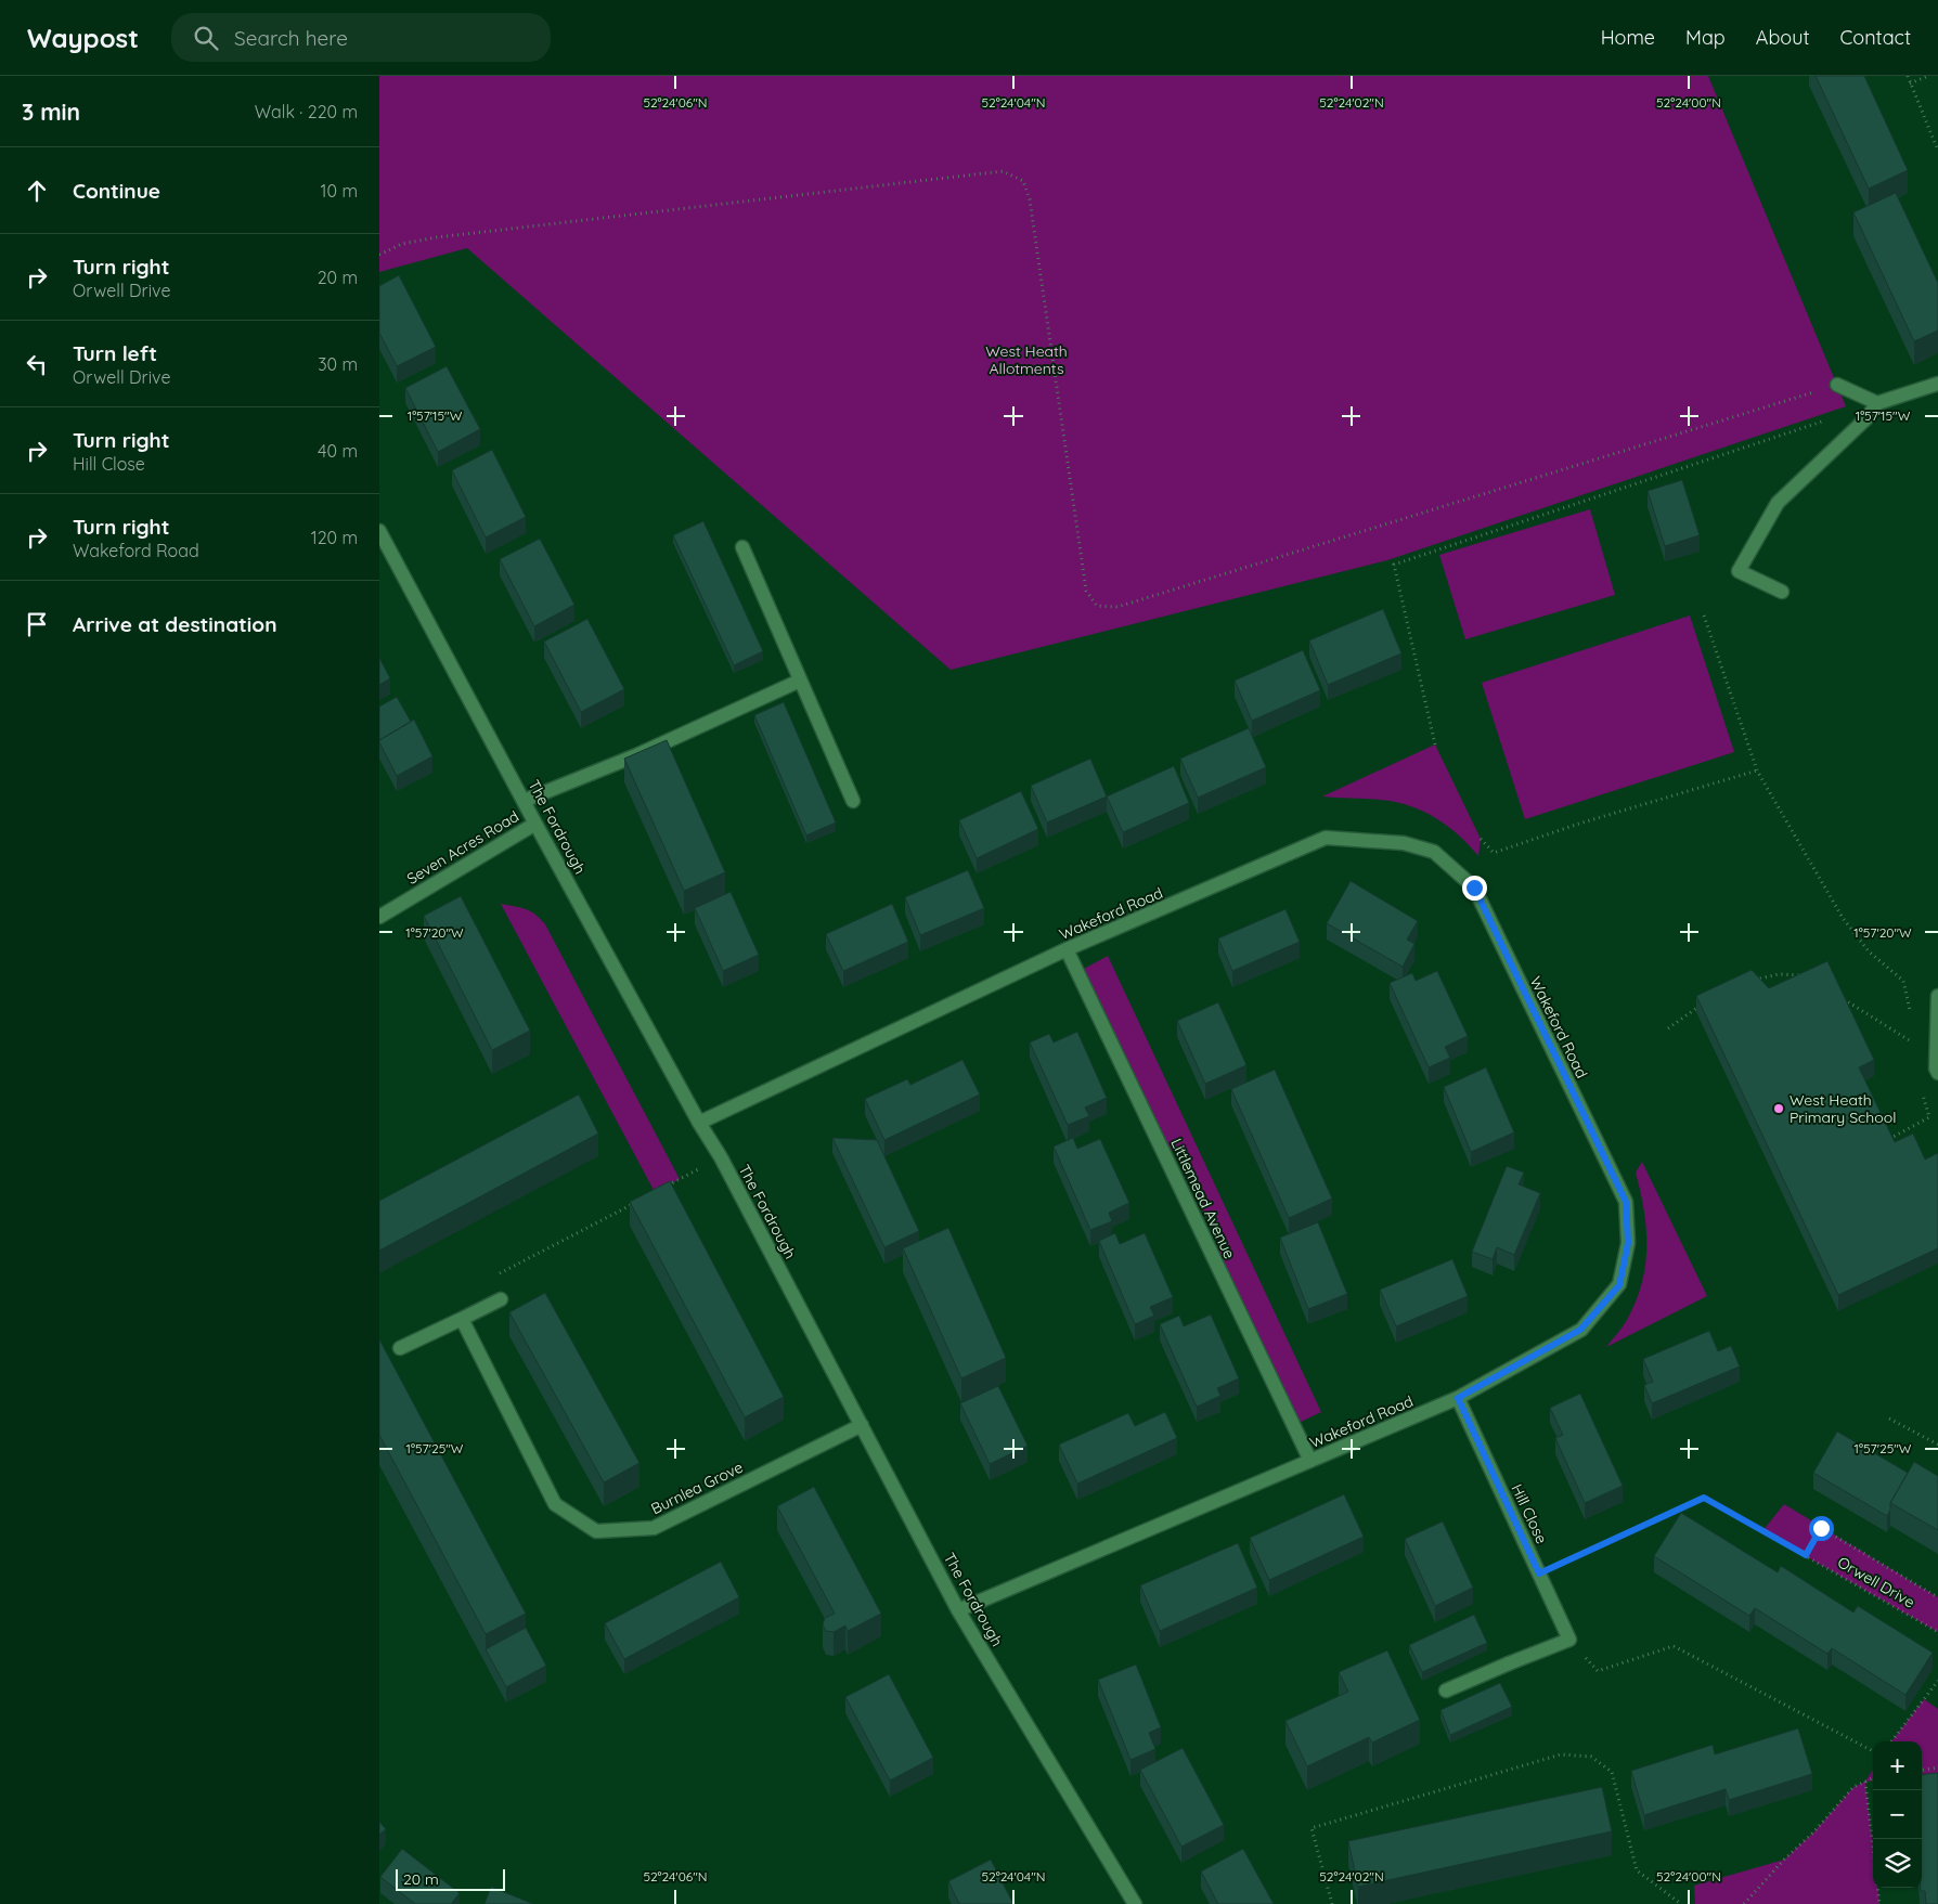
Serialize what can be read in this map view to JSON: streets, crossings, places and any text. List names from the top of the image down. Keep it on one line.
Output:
{"streets":{"street":["The Fordrough","Seven Acres Road","Wakeford Road","Littlemead Avenue","Burnlea Grove","Hill Close"],"path":["Orwell Drive"]},"crossings":[["The Fordrough","Seven Acres Road"],["The Fordrough","Wakeford Road"],["The Fordrough","Burnlea Grove"],["Wakeford Road","Littlemead Avenue"],["Wakeford Road","Hill Close"],["Hill Close","Orwell Drive"]],"parks":["West Heath Allotments"],"places":["West Heath Primary School"],"scale_bar":"20 m","page":{"header":"Waypost","search":"Search here","nav":["Home","Map","About","Contact"],"heading":["3 min","Walk · 220 m"],"list":[["Continue","10 m"],["Turn right","Orwell Drive","20 m"],["Turn left","Orwell Drive","30 m"],["Turn right","Hill Close","40 m"],["Turn right","Wakeford Road","120 m"],"Arrive at destination"],"map_buttons":["+","−"],"scale":"20 m"},"coordinates":["52°24'06\"N","52°24'04\"N","52°24'02\"N","52°24'00\"N","1°57'15\"W","1°57'20\"W","1°57'25\"W"]}
